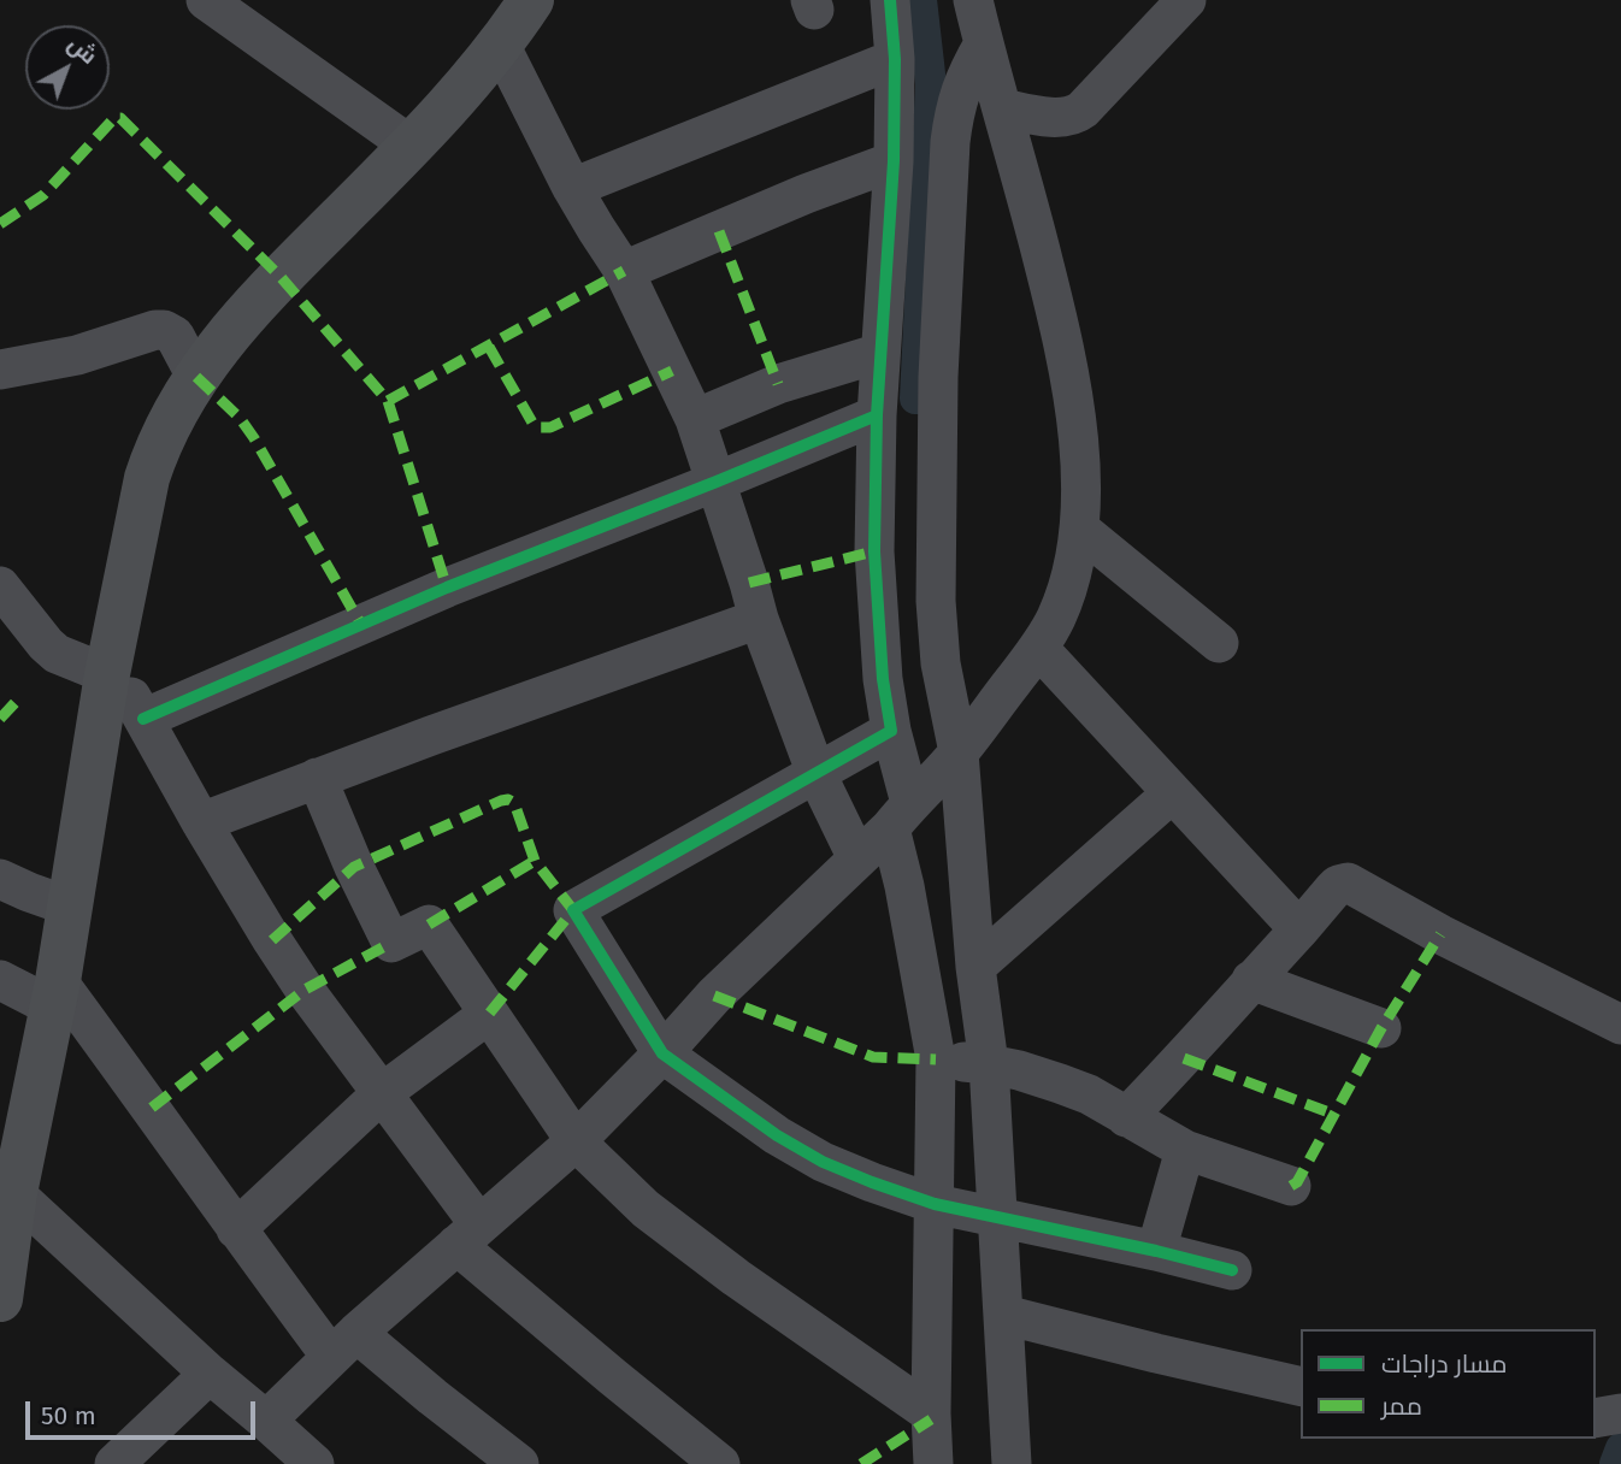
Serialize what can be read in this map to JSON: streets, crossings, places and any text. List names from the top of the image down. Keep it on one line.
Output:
{"legend":["مسار دراجات","ممر"],"scale_bar":"50 m","north":"top right"}
